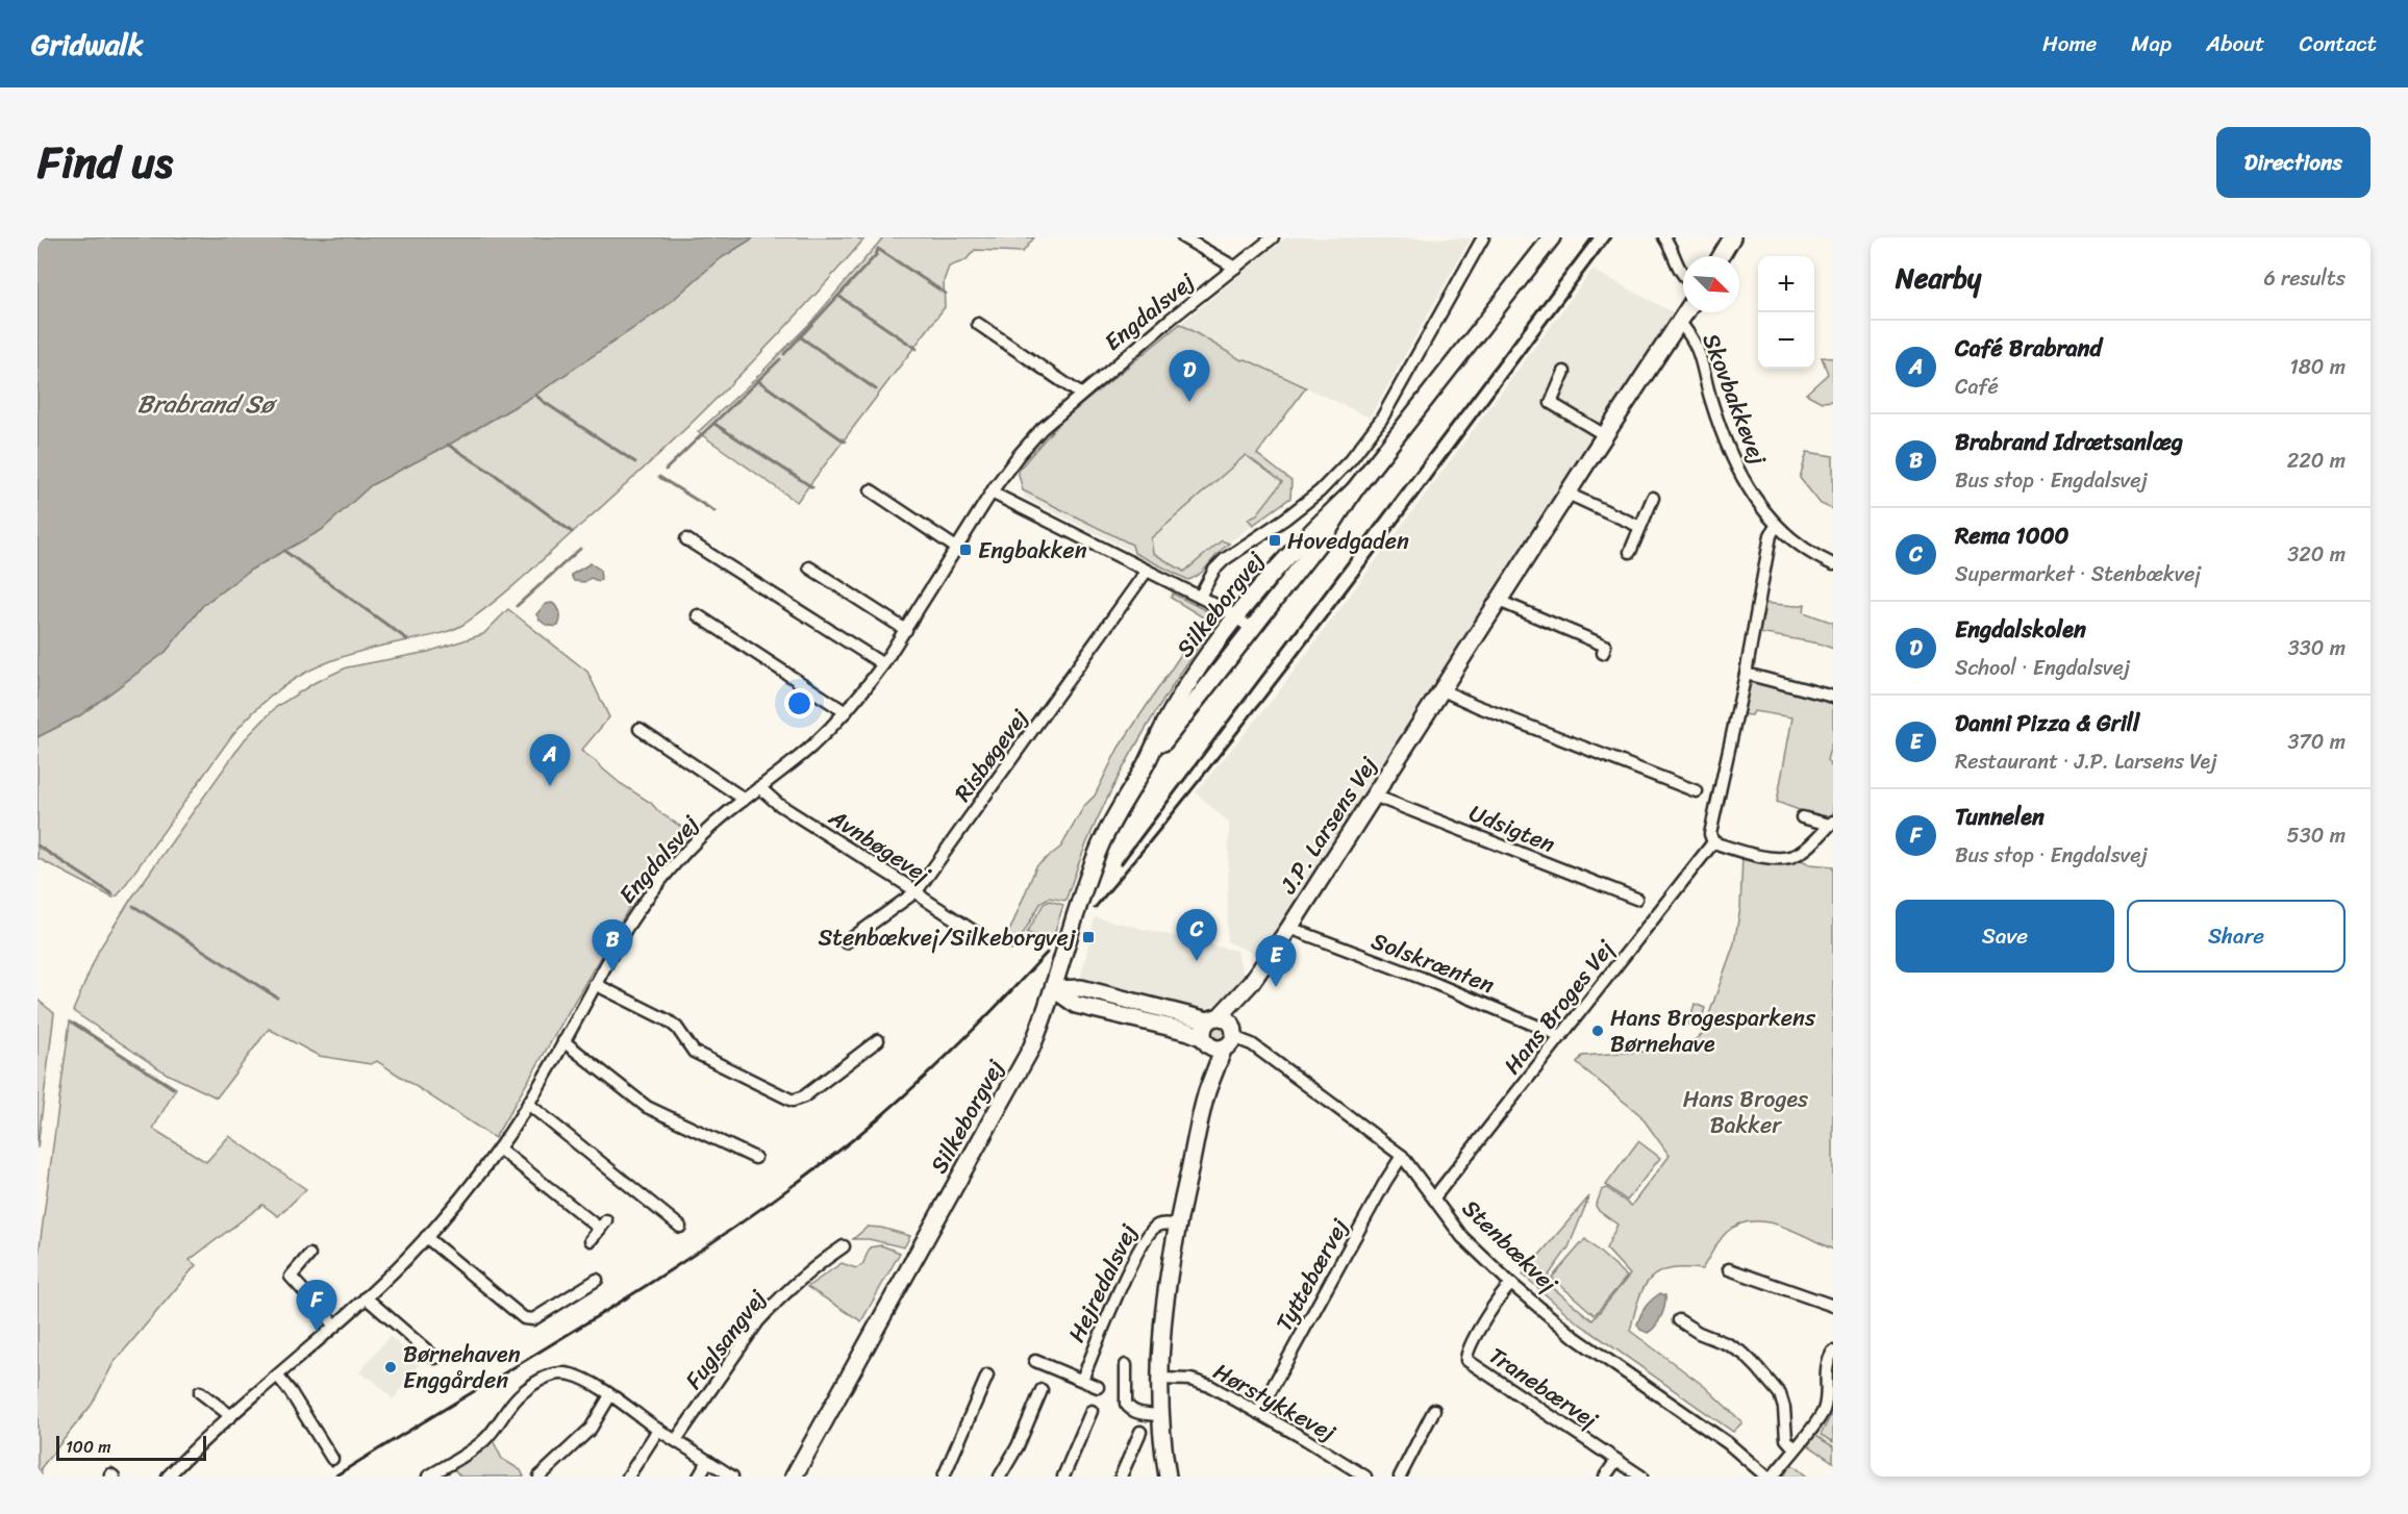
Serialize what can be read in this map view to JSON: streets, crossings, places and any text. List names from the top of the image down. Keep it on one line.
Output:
{"streets":{"main road":["Silkeborgvej","J.P. Larsens Vej","Stenbækvej","Hejredalsvej"],"street":["Engdalsvej","Skovbakkevej","Risbøgevej","Udsigten","Avnbøgevej","Solskrænten","Hans Broges Vej","Tyttebærvej","Fuglsangvej","Tranebærvej","Hørstykkevej"]},"crossings":[["Engdalsvej","Avnbøgevej"],["Skovbakkevej","J.P. Larsens Vej"],["Silkeborgvej","Stenbækvej"],["Risbøgevej","Avnbøgevej"],["J.P. Larsens Vej","Udsigten"],["J.P. Larsens Vej","Solskrænten"],["J.P. Larsens Vej","Stenbækvej"],["J.P. Larsens Vej","Hejredalsvej"],["Solskrænten","Hans Broges Vej"],["Hans Broges Vej","Stenbækvej"],["Stenbækvej","Tyttebærvej"],["Stenbækvej","Hejredalsvej"],["Stenbækvej","Tranebærvej"],["Tyttebærvej","Hørstykkevej"],["Hejredalsvej","Hørstykkevej"]],"water":["Brabrand Sø"],"parks":["Hans Broges Bakker"],"places":{"transit":["Hovedgaden","Engbakken","Stenbækvej/Silkeborgvej"],"other":["Hans Brogesparkens Børnehave","Børnehaven Enggården"]},"scale_bar":"100 m","north":"bottom right","page":{"header":"Gridwalk","nav":["Home","Map","About","Contact"],"title":"Find us","buttons":["Directions",["Save","Share"]],"heading":["Nearby","6 results"],"map_buttons":["+","−"],"list":[{"mark":"A","name":"Café Brabrand","note":"Café","value":"180 m"},{"mark":"B","name":"Brabrand Idrætsanlæg","note":"Bus stop · Engdalsvej","value":"220 m"},{"mark":"C","name":"Rema 1000","note":"Supermarket · Stenbækvej","value":"320 m"},{"mark":"D","name":"Engdalskolen","note":"School · Engdalsvej","value":"330 m"},{"mark":"E","name":"Danni Pizza & Grill","note":"Restaurant · J.P. Larsens Vej","value":"370 m"},{"mark":"F","name":"Tunnelen","note":"Bus stop · Engdalsvej","value":"530 m"}],"pins":["D","A","C","B","E","F"],"scale":"100 m"}}
